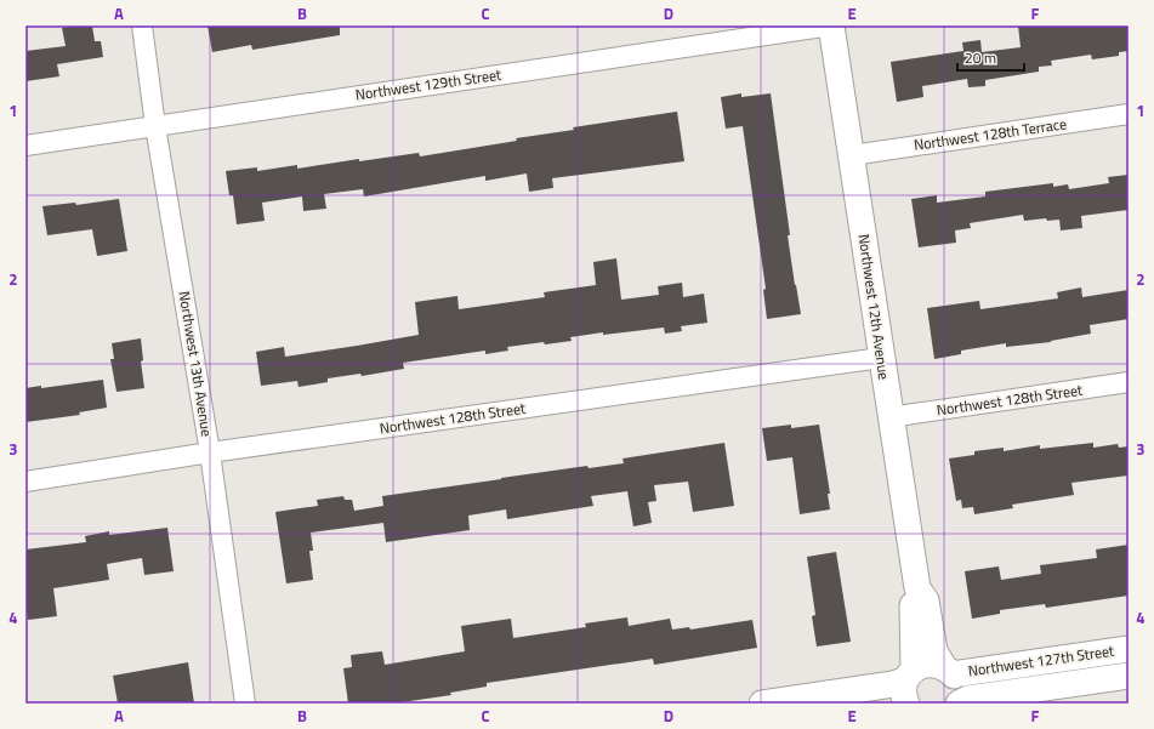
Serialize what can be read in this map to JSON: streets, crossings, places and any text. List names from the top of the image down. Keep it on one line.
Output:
{"streets":{"street":["Northwest 129th Street","Northwest 128th Terrace","Northwest 12th Avenue","Northwest 13th Avenue","Northwest 128th Street","Northwest 127th Street"]},"crossings":[["Northwest 129th Street","Northwest 12th Avenue"],["Northwest 129th Street","Northwest 13th Avenue"],["Northwest 128th Terrace","Northwest 12th Avenue"],["Northwest 12th Avenue","Northwest 128th Street"],["Northwest 12th Avenue","Northwest 127th Street"],["Northwest 13th Avenue","Northwest 128th Street"]],"scale_bar":"20 m","grid":{"columns":["A","B","C","D","E","F"],"rows":["1","2","3","4"]}}
